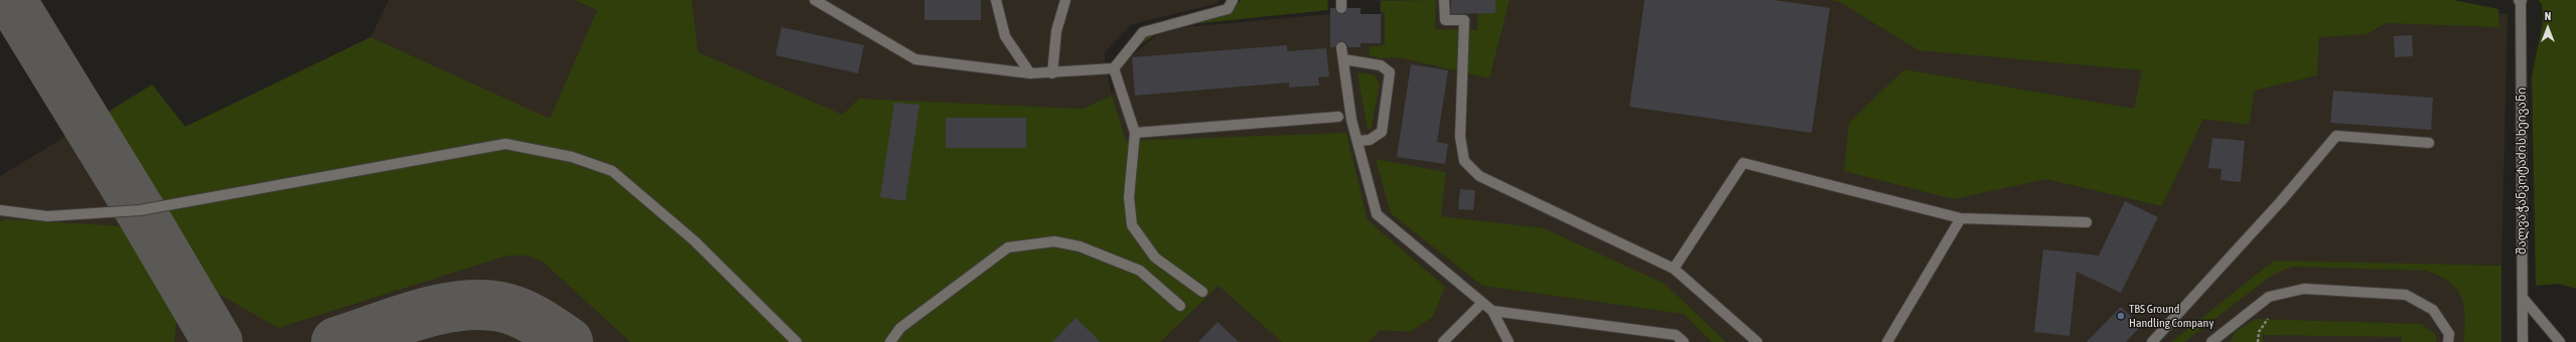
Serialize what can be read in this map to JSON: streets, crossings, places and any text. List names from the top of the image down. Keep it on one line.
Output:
{"streets":{"lane":["შალვა ჭანკოტაძის ხეივანი"]},"places":["TBS Ground Handling Company"],"north":"top"}
